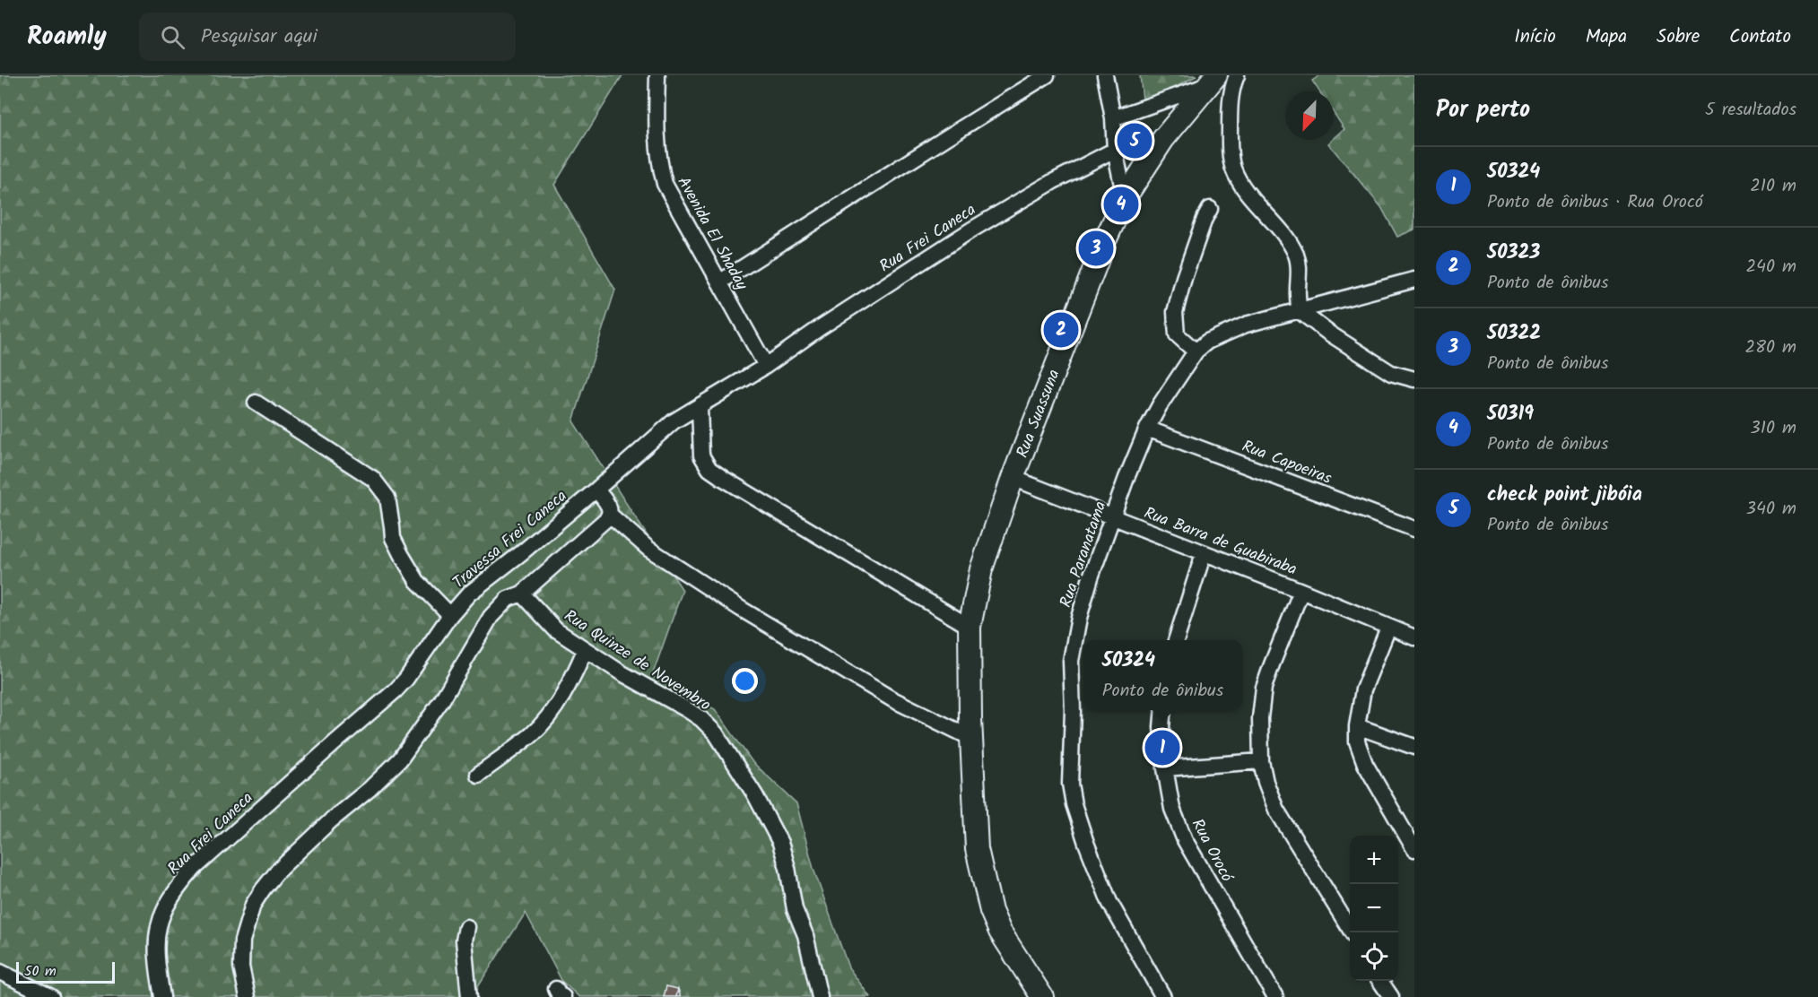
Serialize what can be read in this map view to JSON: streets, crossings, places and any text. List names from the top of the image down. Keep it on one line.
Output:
{"streets":{"street":["Avenida El Shaday","Rua Frei Caneca","Rua Suassuna","Rua Capoeiras","Travessa Frei Caneca","Rua Barra de Guabiraba","Rua Paranatama","Rua Quinze de Novembro","Rua Orocó"]},"crossings":[["Avenida El Shaday","Rua Frei Caneca"],["Avenida El Shaday","Travessa Frei Caneca"],["Rua Frei Caneca","Travessa Frei Caneca"],["Rua Suassuna","Rua Barra de Guabiraba"],["Rua Capoeiras","Rua Paranatama"],["Rua Barra de Guabiraba","Rua Paranatama"]],"scale_bar":"50 m","north":"bottom left","page":{"header":"Roamly","search":"Pesquisar aqui","nav":["Início","Mapa","Sobre","Contato"],"heading":["Por perto","5 resultados"],"pins":["5","4","3","2","1"],"list":[{"mark":"1","name":"50324","note":"Ponto de ônibus · Rua Orocó","value":"210 m"},{"mark":"2","name":"50323","note":"Ponto de ônibus","value":"240 m"},{"mark":"3","name":"50322","note":"Ponto de ônibus","value":"280 m"},{"mark":"4","name":"50319","note":"Ponto de ônibus","value":"310 m"},{"mark":"5","name":"check point jibóia","note":"Ponto de ônibus","value":"340 m"}],"popup":["50324","Ponto de ônibus"],"map_buttons":["+","−"],"scale":"50 m"}}
